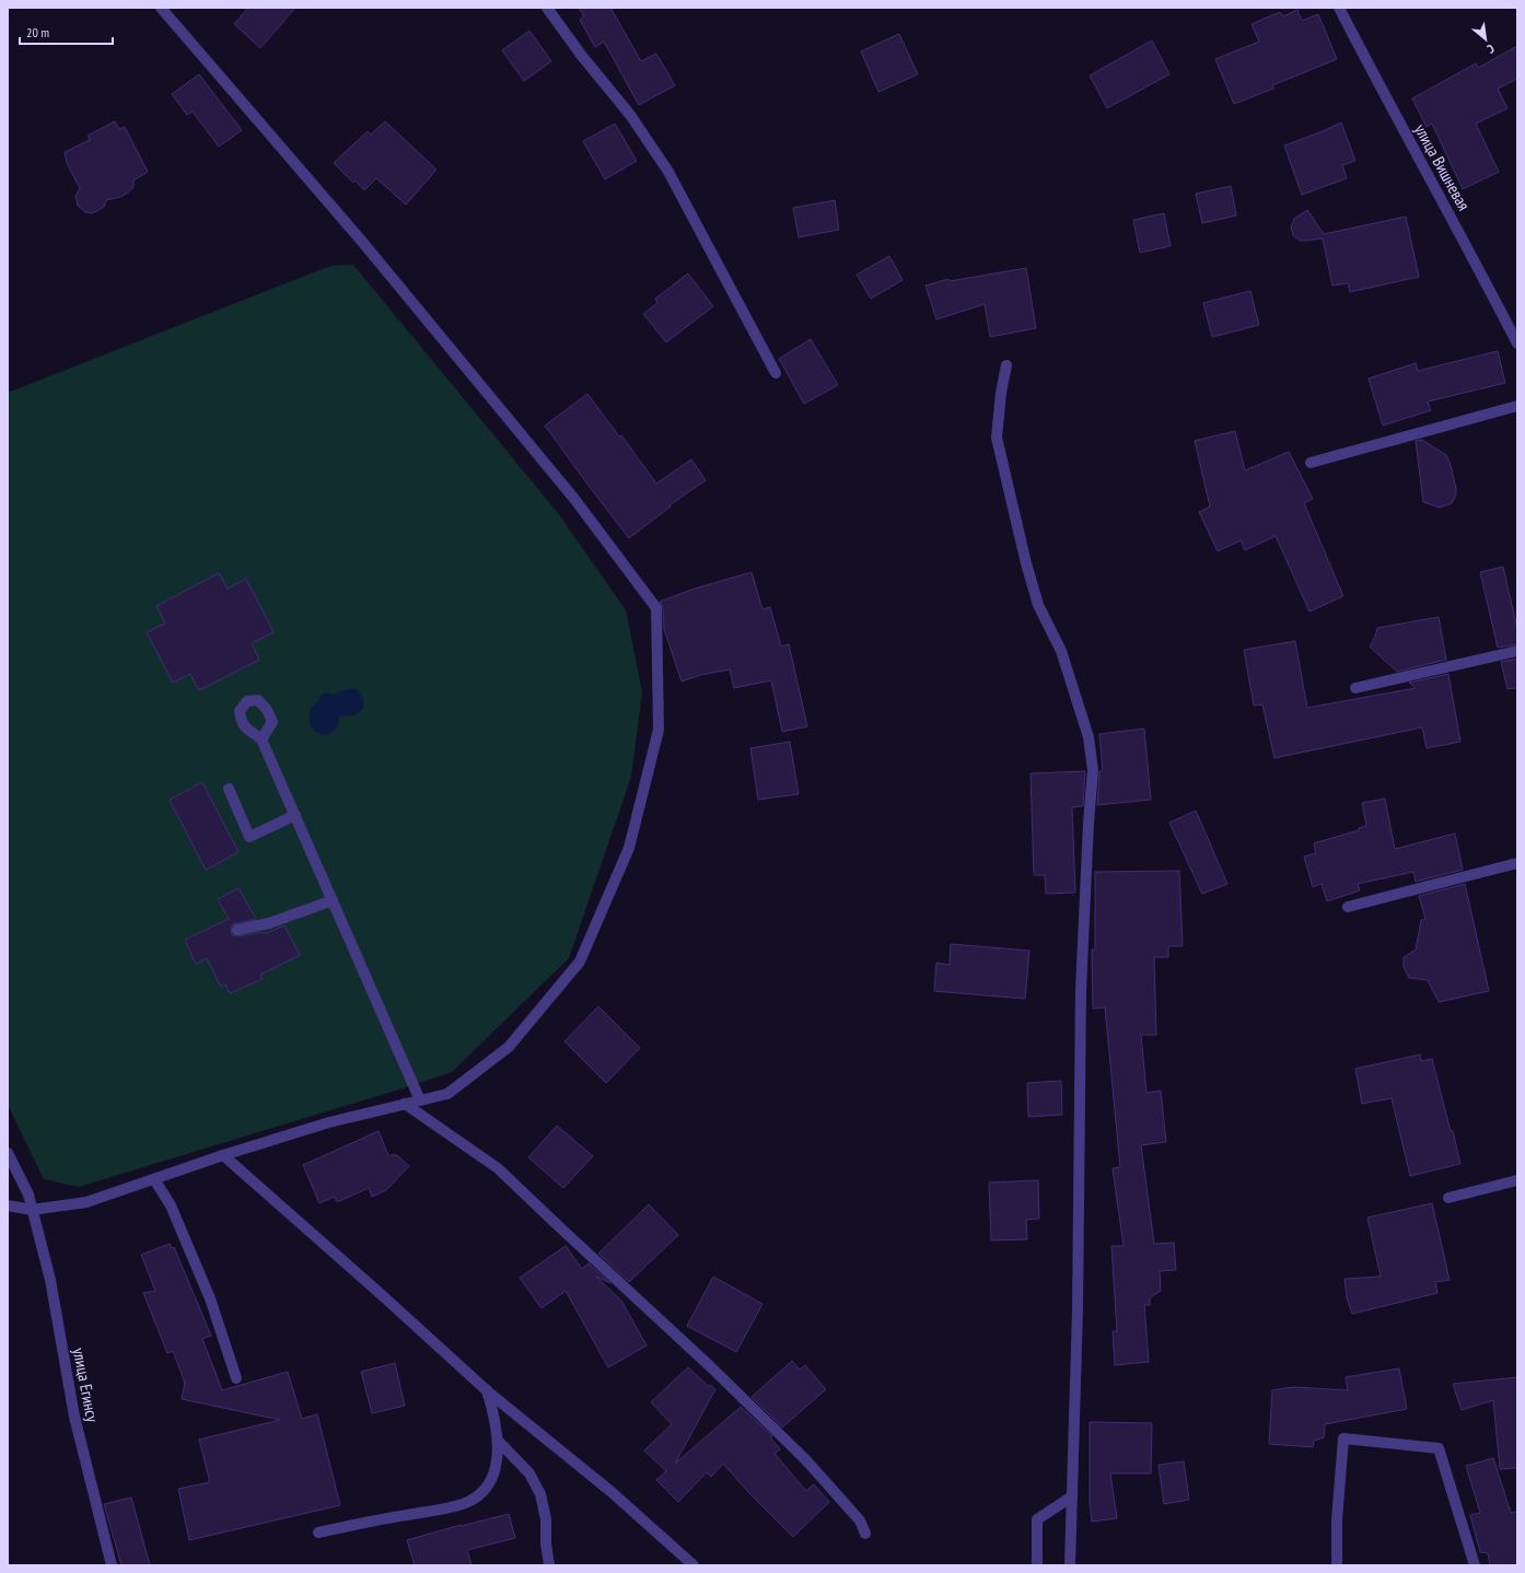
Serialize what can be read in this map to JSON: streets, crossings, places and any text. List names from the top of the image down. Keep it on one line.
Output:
{"streets":{"street":["улица Вишневая","улица Егинсу"]},"scale_bar":"20 m","north":"bottom right"}
